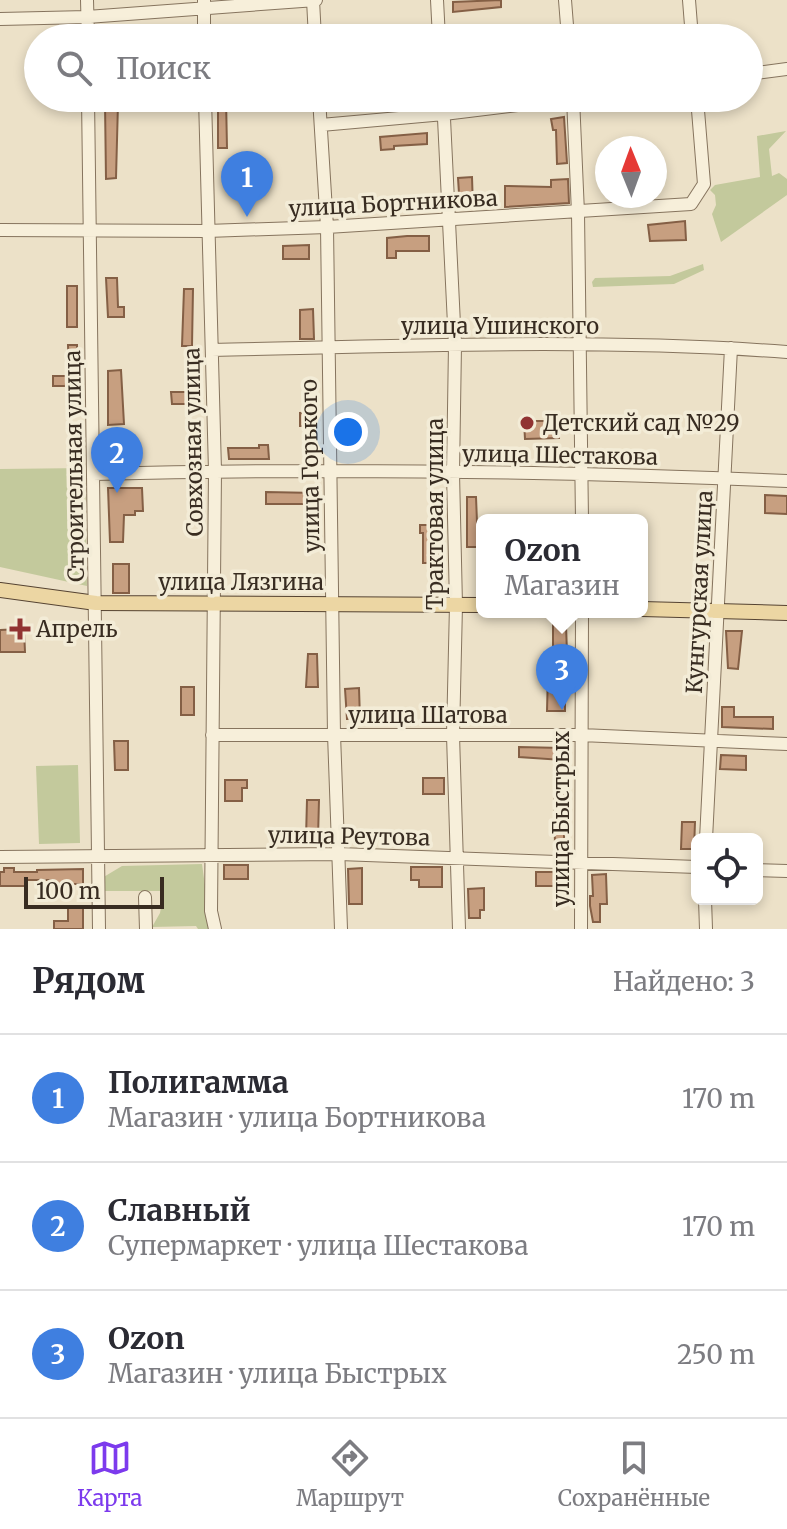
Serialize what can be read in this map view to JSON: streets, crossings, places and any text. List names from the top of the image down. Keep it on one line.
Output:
{"streets":{"main road":["улица Лязгина"],"street":["улица Бортникова","улица Ушинского","Совхозная улица","улица Шестакова","Строительная улица","улица Горького","Трактовая улица","Кунгурская улица","улица Шатова","улица Быстрых","улица Реутова"]},"crossings":[["улица Бортникова","Совхозная улица"],["улица Бортникова","Строительная улица"],["улица Бортникова","улица Горького"],["улица Бортникова","Трактовая улица"],["улица Ушинского","Совхозная улица"],["улица Ушинского","улица Горького"],["улица Ушинского","Трактовая улица"],["улица Ушинского","Кунгурская улица"],["Совхозная улица","улица Шестакова"],["Совхозная улица","улица Лязгина"],["Совхозная улица","улица Шатова"],["Совхозная улица","улица Реутова"],["улица Шестакова","Строительная улица"],["улица Шестакова","улица Горького"],["улица Шестакова","Трактовая улица"],["улица Шестакова","Кунгурская улица"],["Строительная улица","улица Лязгина"],["Строительная улица","улица Реутова"],["улица Горького","улица Лязгина"],["улица Горького","улица Шатова"],["улица Горького","улица Реутова"],["Трактовая улица","улица Лязгина"],["Трактовая улица","улица Шатова"],["Трактовая улица","улица Реутова"],["Кунгурская улица","улица Шатова"],["улица Шатова","улица Быстрых"],["улица Быстрых","улица Реутова"]],"places":{"other":["Детский сад №29"],"health":["Апрель"]},"scale_bar":"100 m","north":"top","page":{"search":"Поиск","pins":["1","2","3"],"popup":["Ozon","Магазин"],"scale":"100 m","heading":["Рядом","Найдено: 3"],"list":[{"mark":"1","name":"Полигамма","note":"Магазин · улица Бортникова","value":"170 m"},{"mark":"2","name":"Славный","note":"Супермаркет · улица Шестакова","value":"170 m"},{"mark":"3","name":"Ozon","note":"Магазин · улица Быстрых","value":"250 m"}],"nav":["Карта","Маршрут","Сохранённые"]}}
